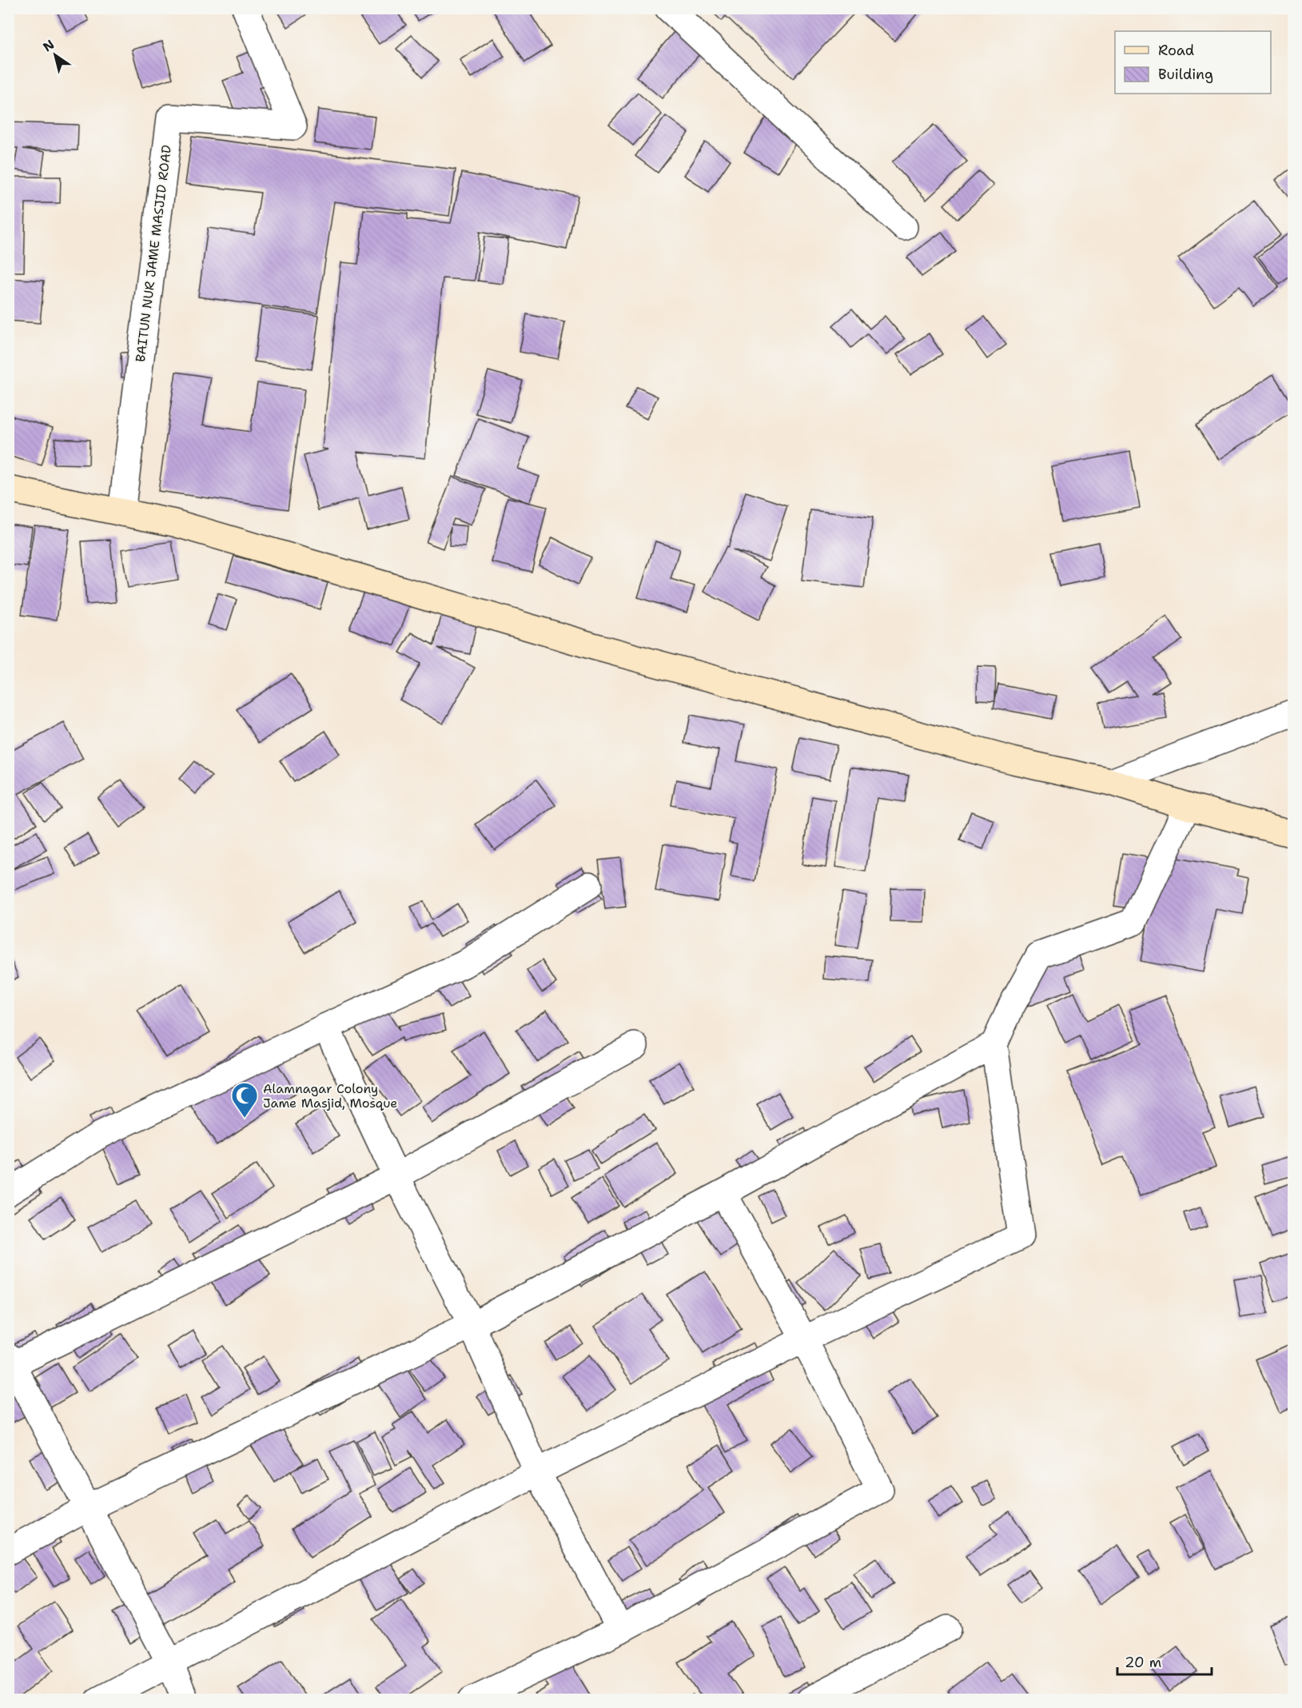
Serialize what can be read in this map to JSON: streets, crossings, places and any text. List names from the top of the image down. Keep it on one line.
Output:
{"streets":{"street":["BAITUN NUR JAME MASJID ROAD"]},"places":{"mosque":["Alamnagar Colony Jame Masjid, Mosque"]},"legend":["Road","Building"],"scale_bar":"20 m","north":"top left"}
